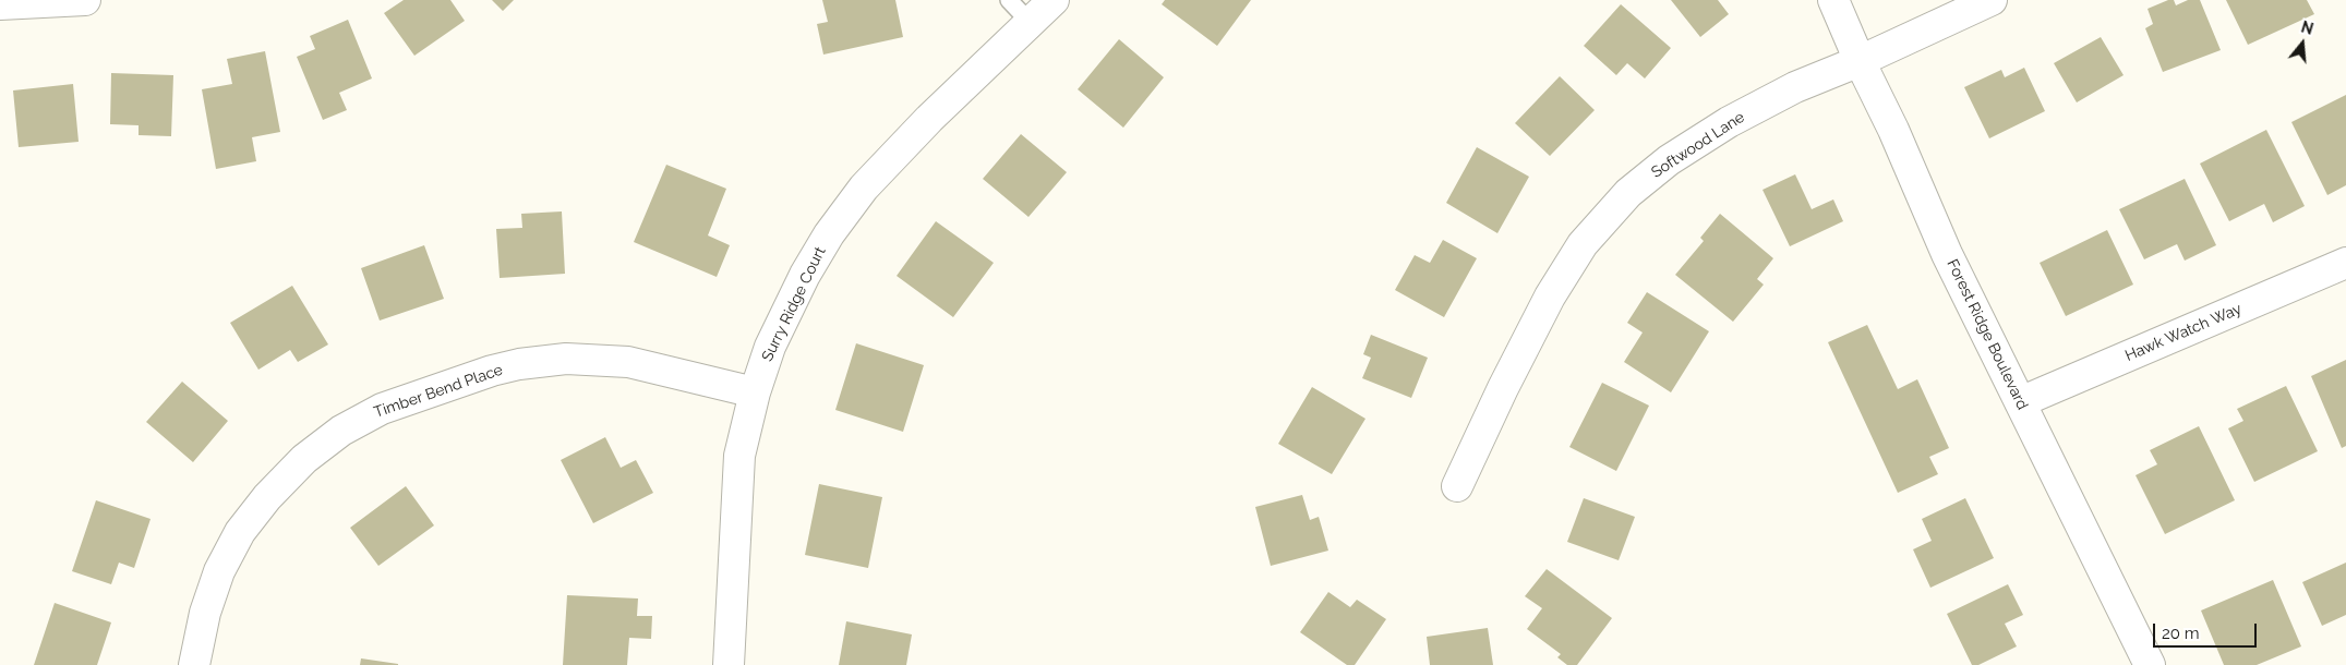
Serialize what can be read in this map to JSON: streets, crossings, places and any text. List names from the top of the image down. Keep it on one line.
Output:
{"streets":{"street":["Softwood Lane","Surry Ridge Court","Hawk Watch Way","Forest Ridge Boulevard","Timber Bend Place"]},"crossings":[["Softwood Lane","Forest Ridge Boulevard"],["Surry Ridge Court","Timber Bend Place"],["Hawk Watch Way","Forest Ridge Boulevard"]],"scale_bar":"20 m","north":"top"}
